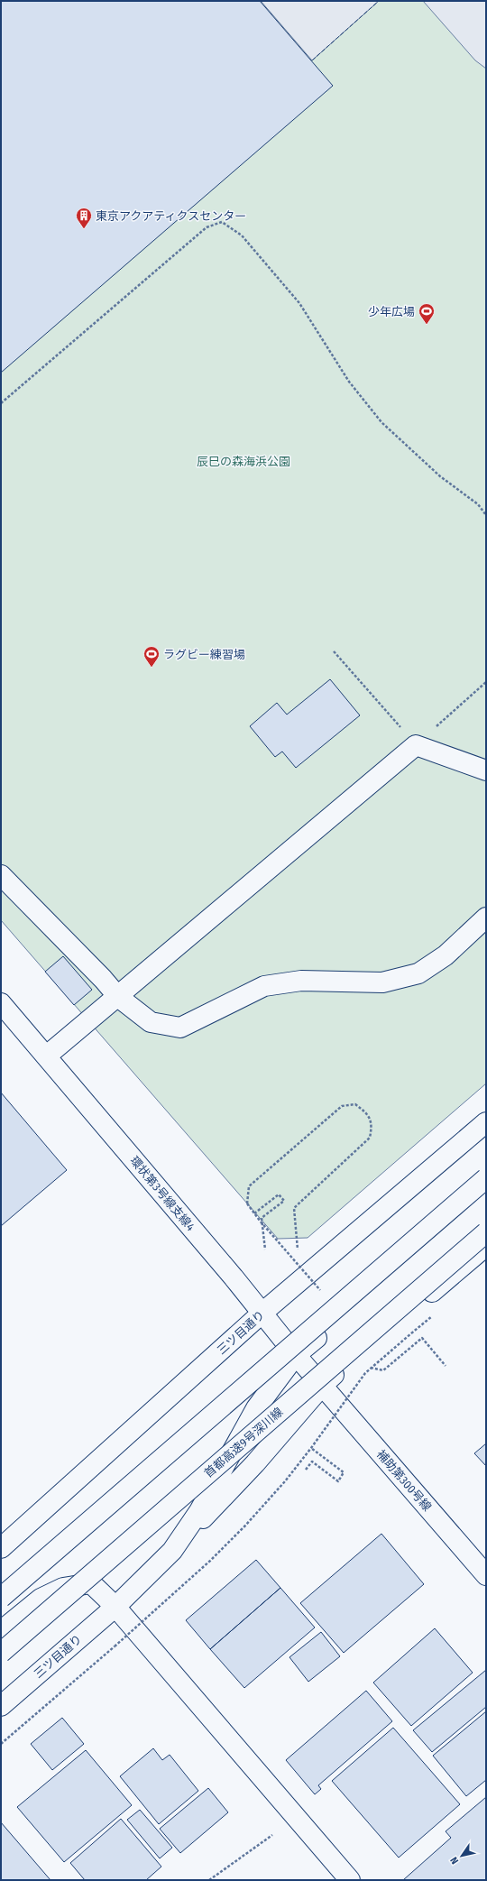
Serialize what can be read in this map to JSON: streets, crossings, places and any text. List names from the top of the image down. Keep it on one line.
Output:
{"streets":{"main road":["環状第3号線支線4","三ツ目通り","首都高速9号深川線","補助第300号線"]},"crossings":[["環状第3号線支線4","三ツ目通り"],["環状第3号線支線4","補助第300号線"]],"parks":["辰巳の森海浜公園"],"places":{"building":["東京アクアティクスセンター"],"sports":["少年広場","ラグビー練習場"]},"north":"bottom left"}
